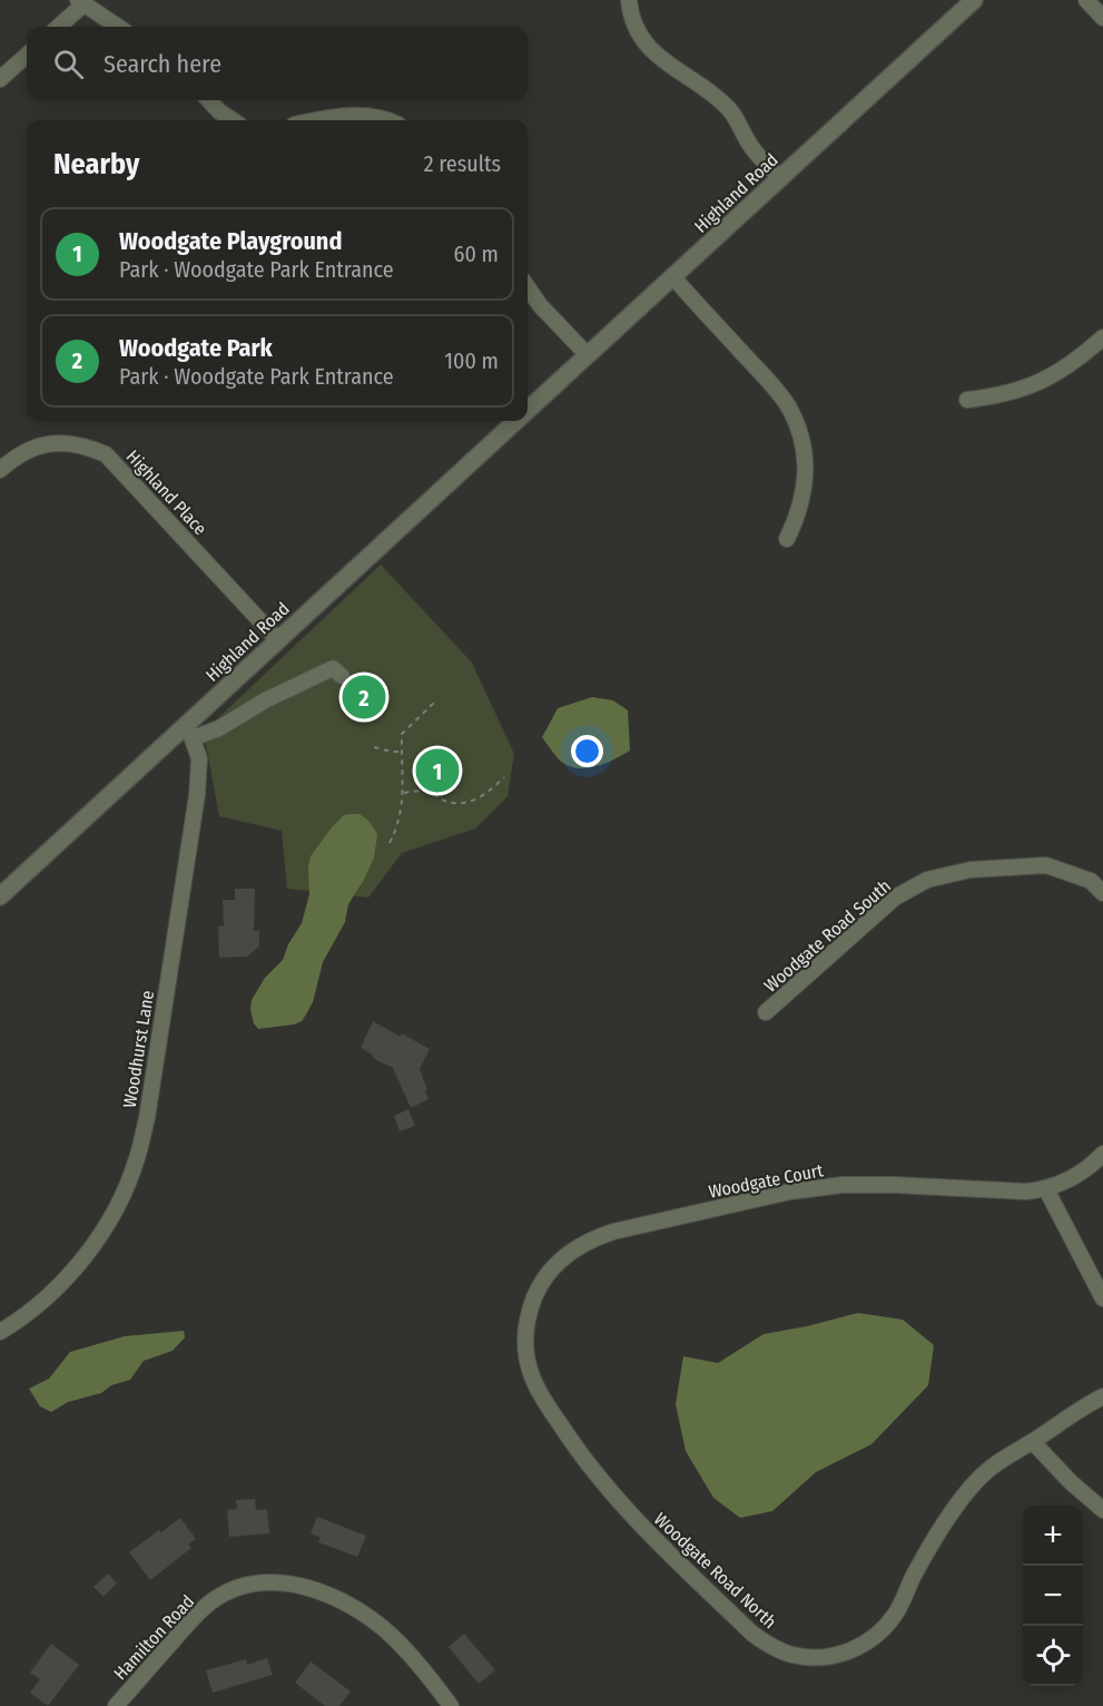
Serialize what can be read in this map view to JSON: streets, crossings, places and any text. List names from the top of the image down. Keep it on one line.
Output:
{"streets":{"street":["Highland Road","Highland Place","Woodgate Road South","Woodhurst Lane","Woodgate Court","Woodgate Road North","Hamilton Road"]},"crossings":[["Highland Road","Highland Place"],["Highland Road","Woodhurst Lane"],["Woodgate Court","Woodgate Road North"]],"page":{"search":"Search here","heading":["Nearby","2 results"],"list":[{"mark":"1","name":"Woodgate Playground","note":"Park · Woodgate Park Entrance","value":"60 m"},{"mark":"2","name":"Woodgate Park","note":"Park · Woodgate Park Entrance","value":"100 m"}],"pins":["2","1"],"map_buttons":["+","−"]}}
